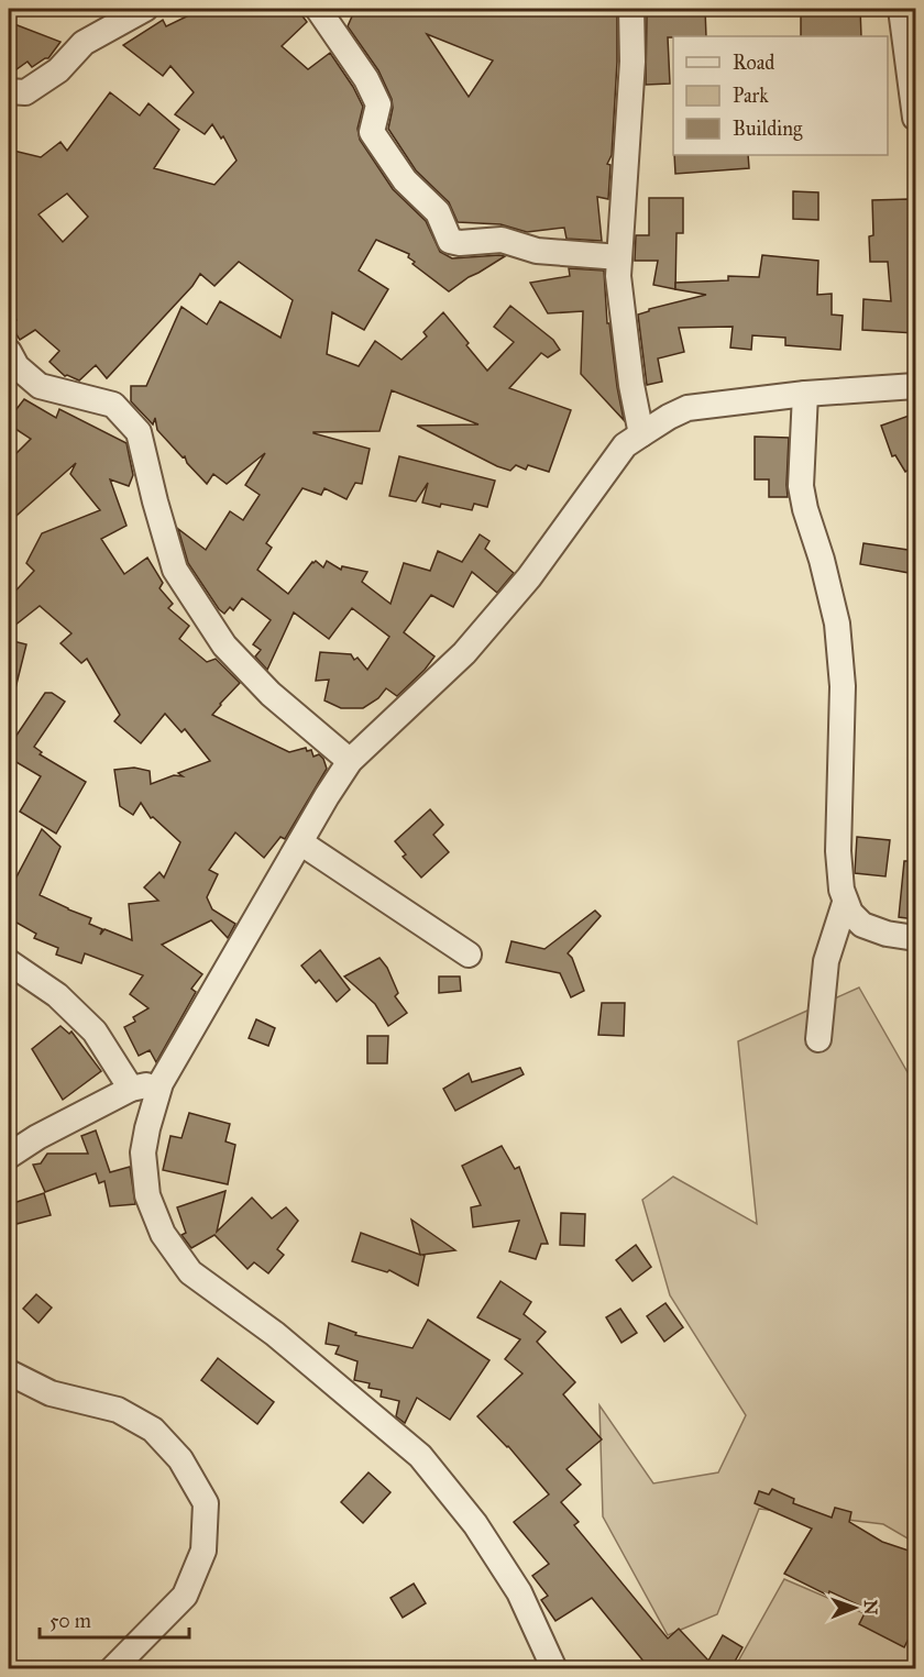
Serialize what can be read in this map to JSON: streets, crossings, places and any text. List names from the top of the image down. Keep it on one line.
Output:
{"legend":["Road","Park","Building"],"scale_bar":"50 m","north":"right"}
